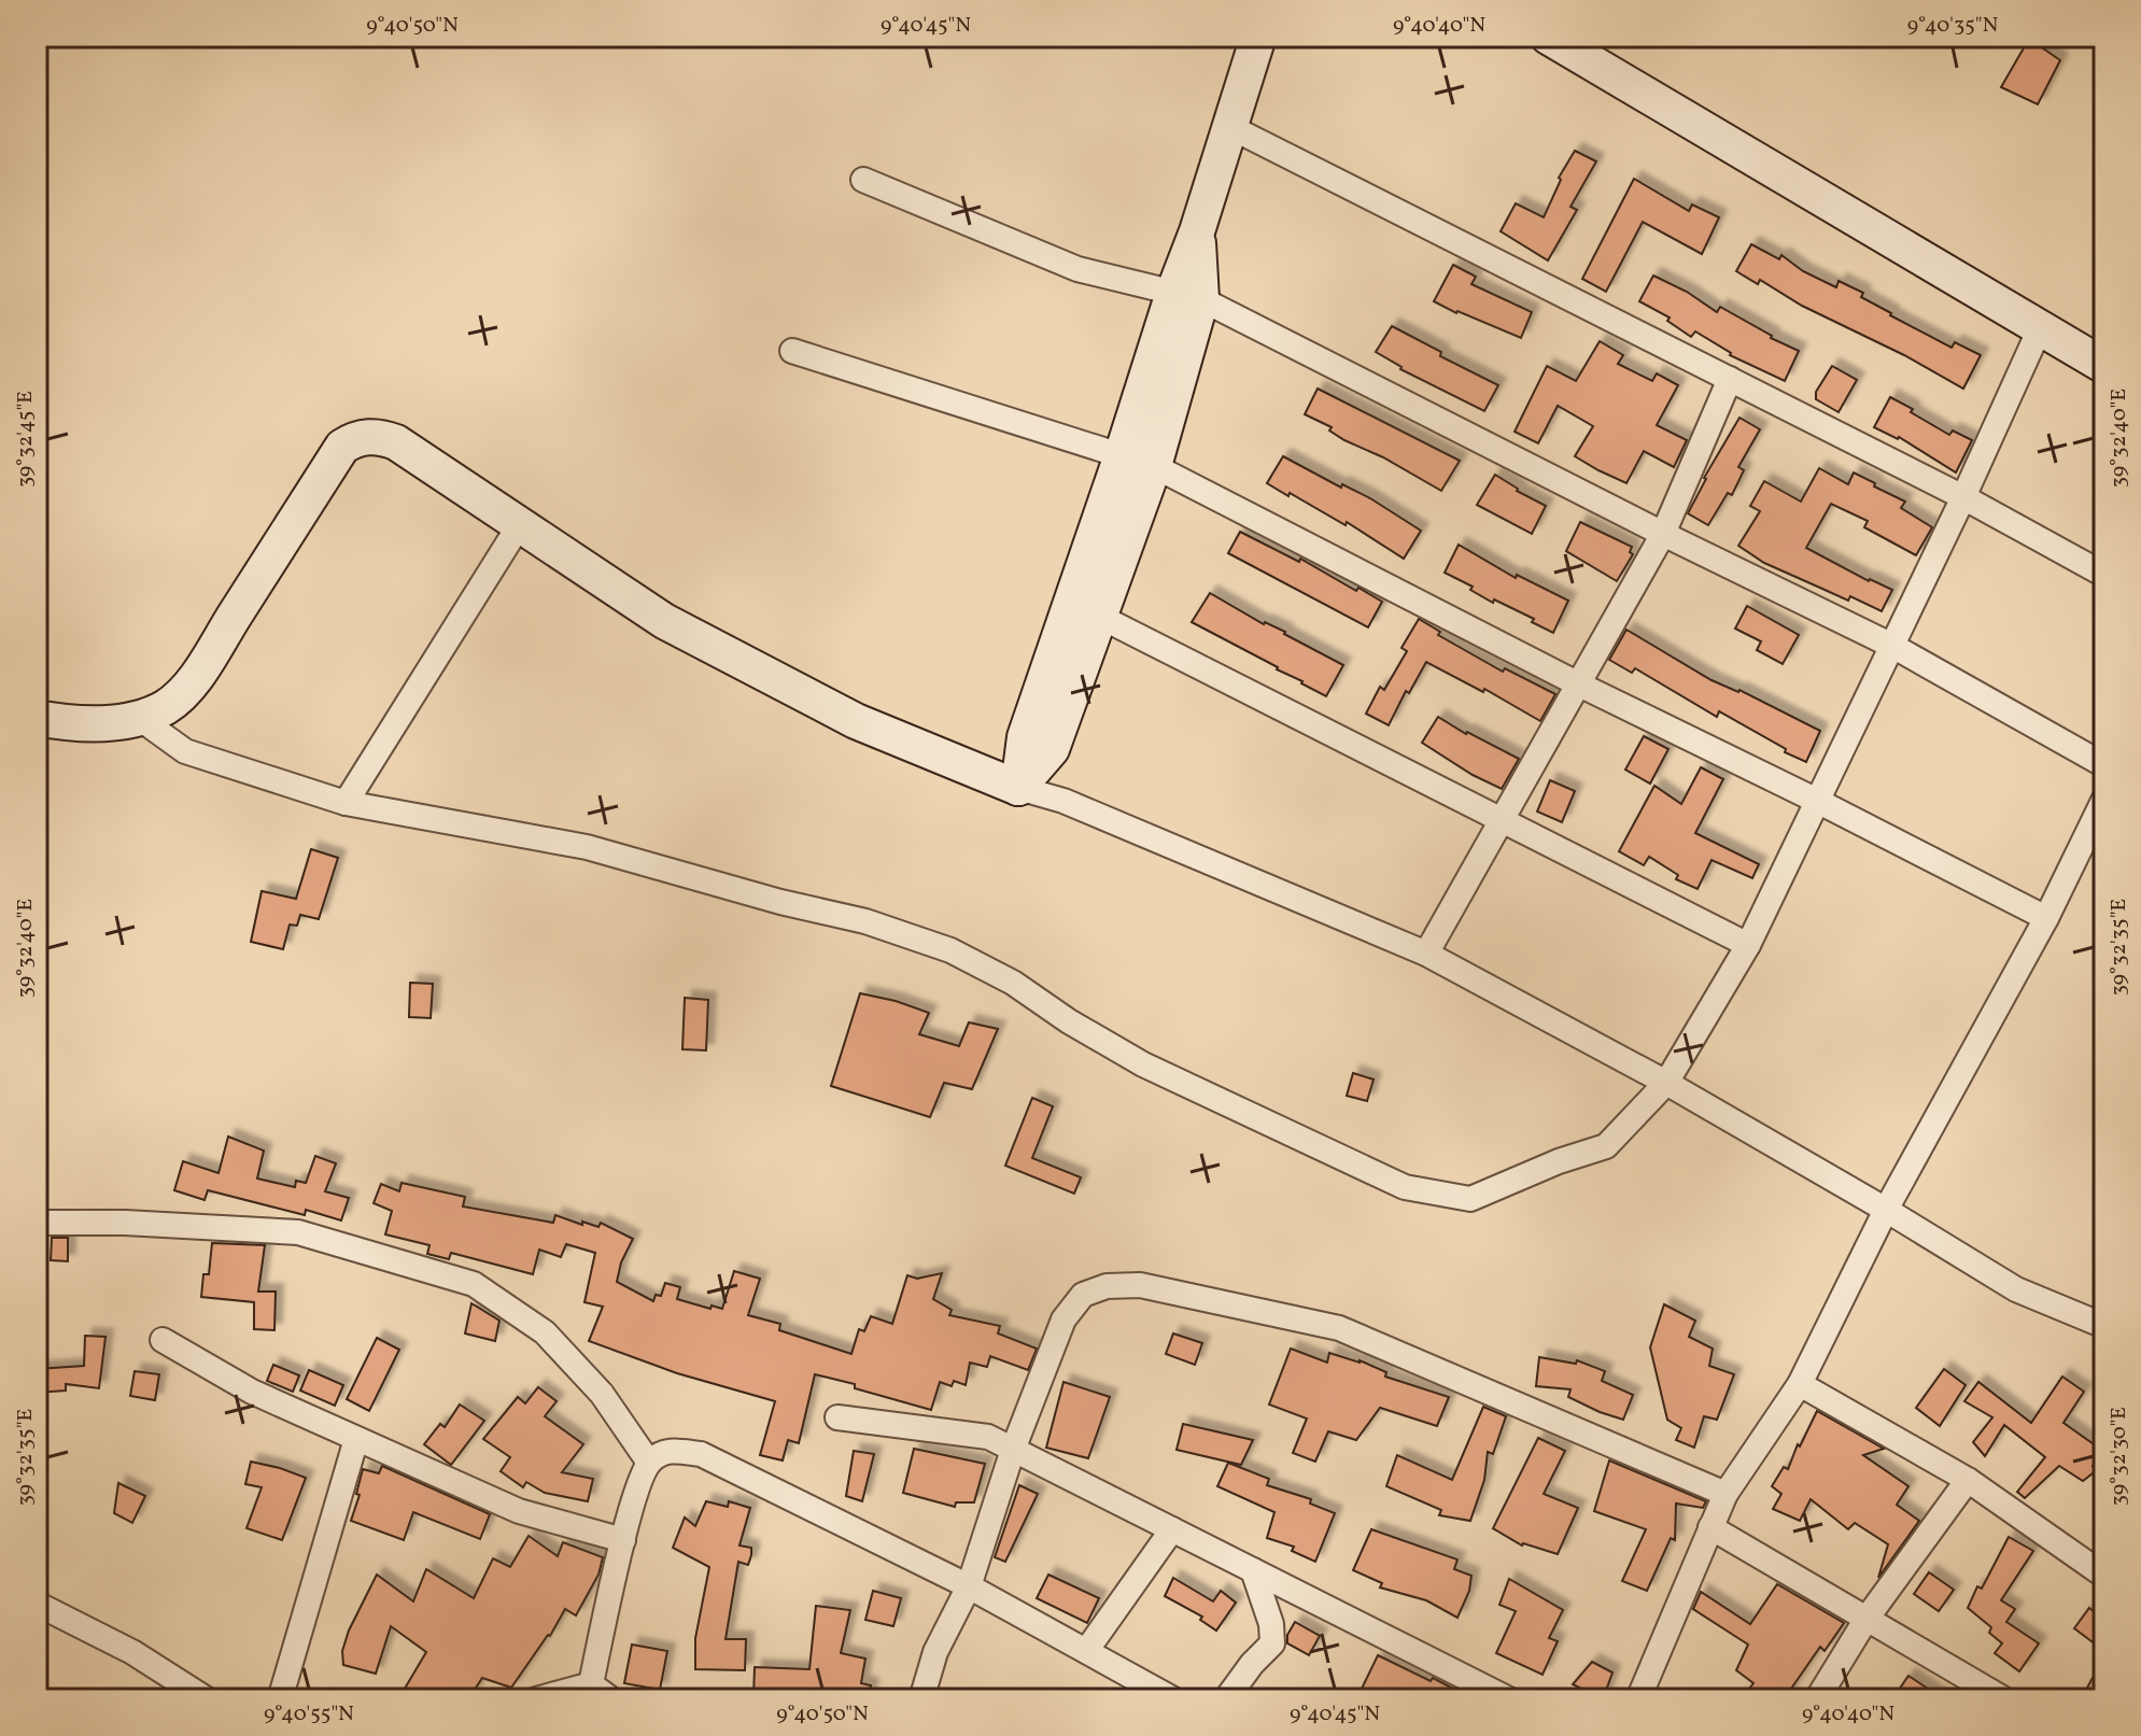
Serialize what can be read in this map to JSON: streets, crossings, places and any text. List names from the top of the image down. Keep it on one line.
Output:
{"coordinates":["9°40'50\"N","9°40'45\"N","9°40'40\"N","9°40'35\"N","39°32'40\"E","39°32'45\"E","39°32'35\"E","39°32'30\"E","9°40'55\"N"]}
